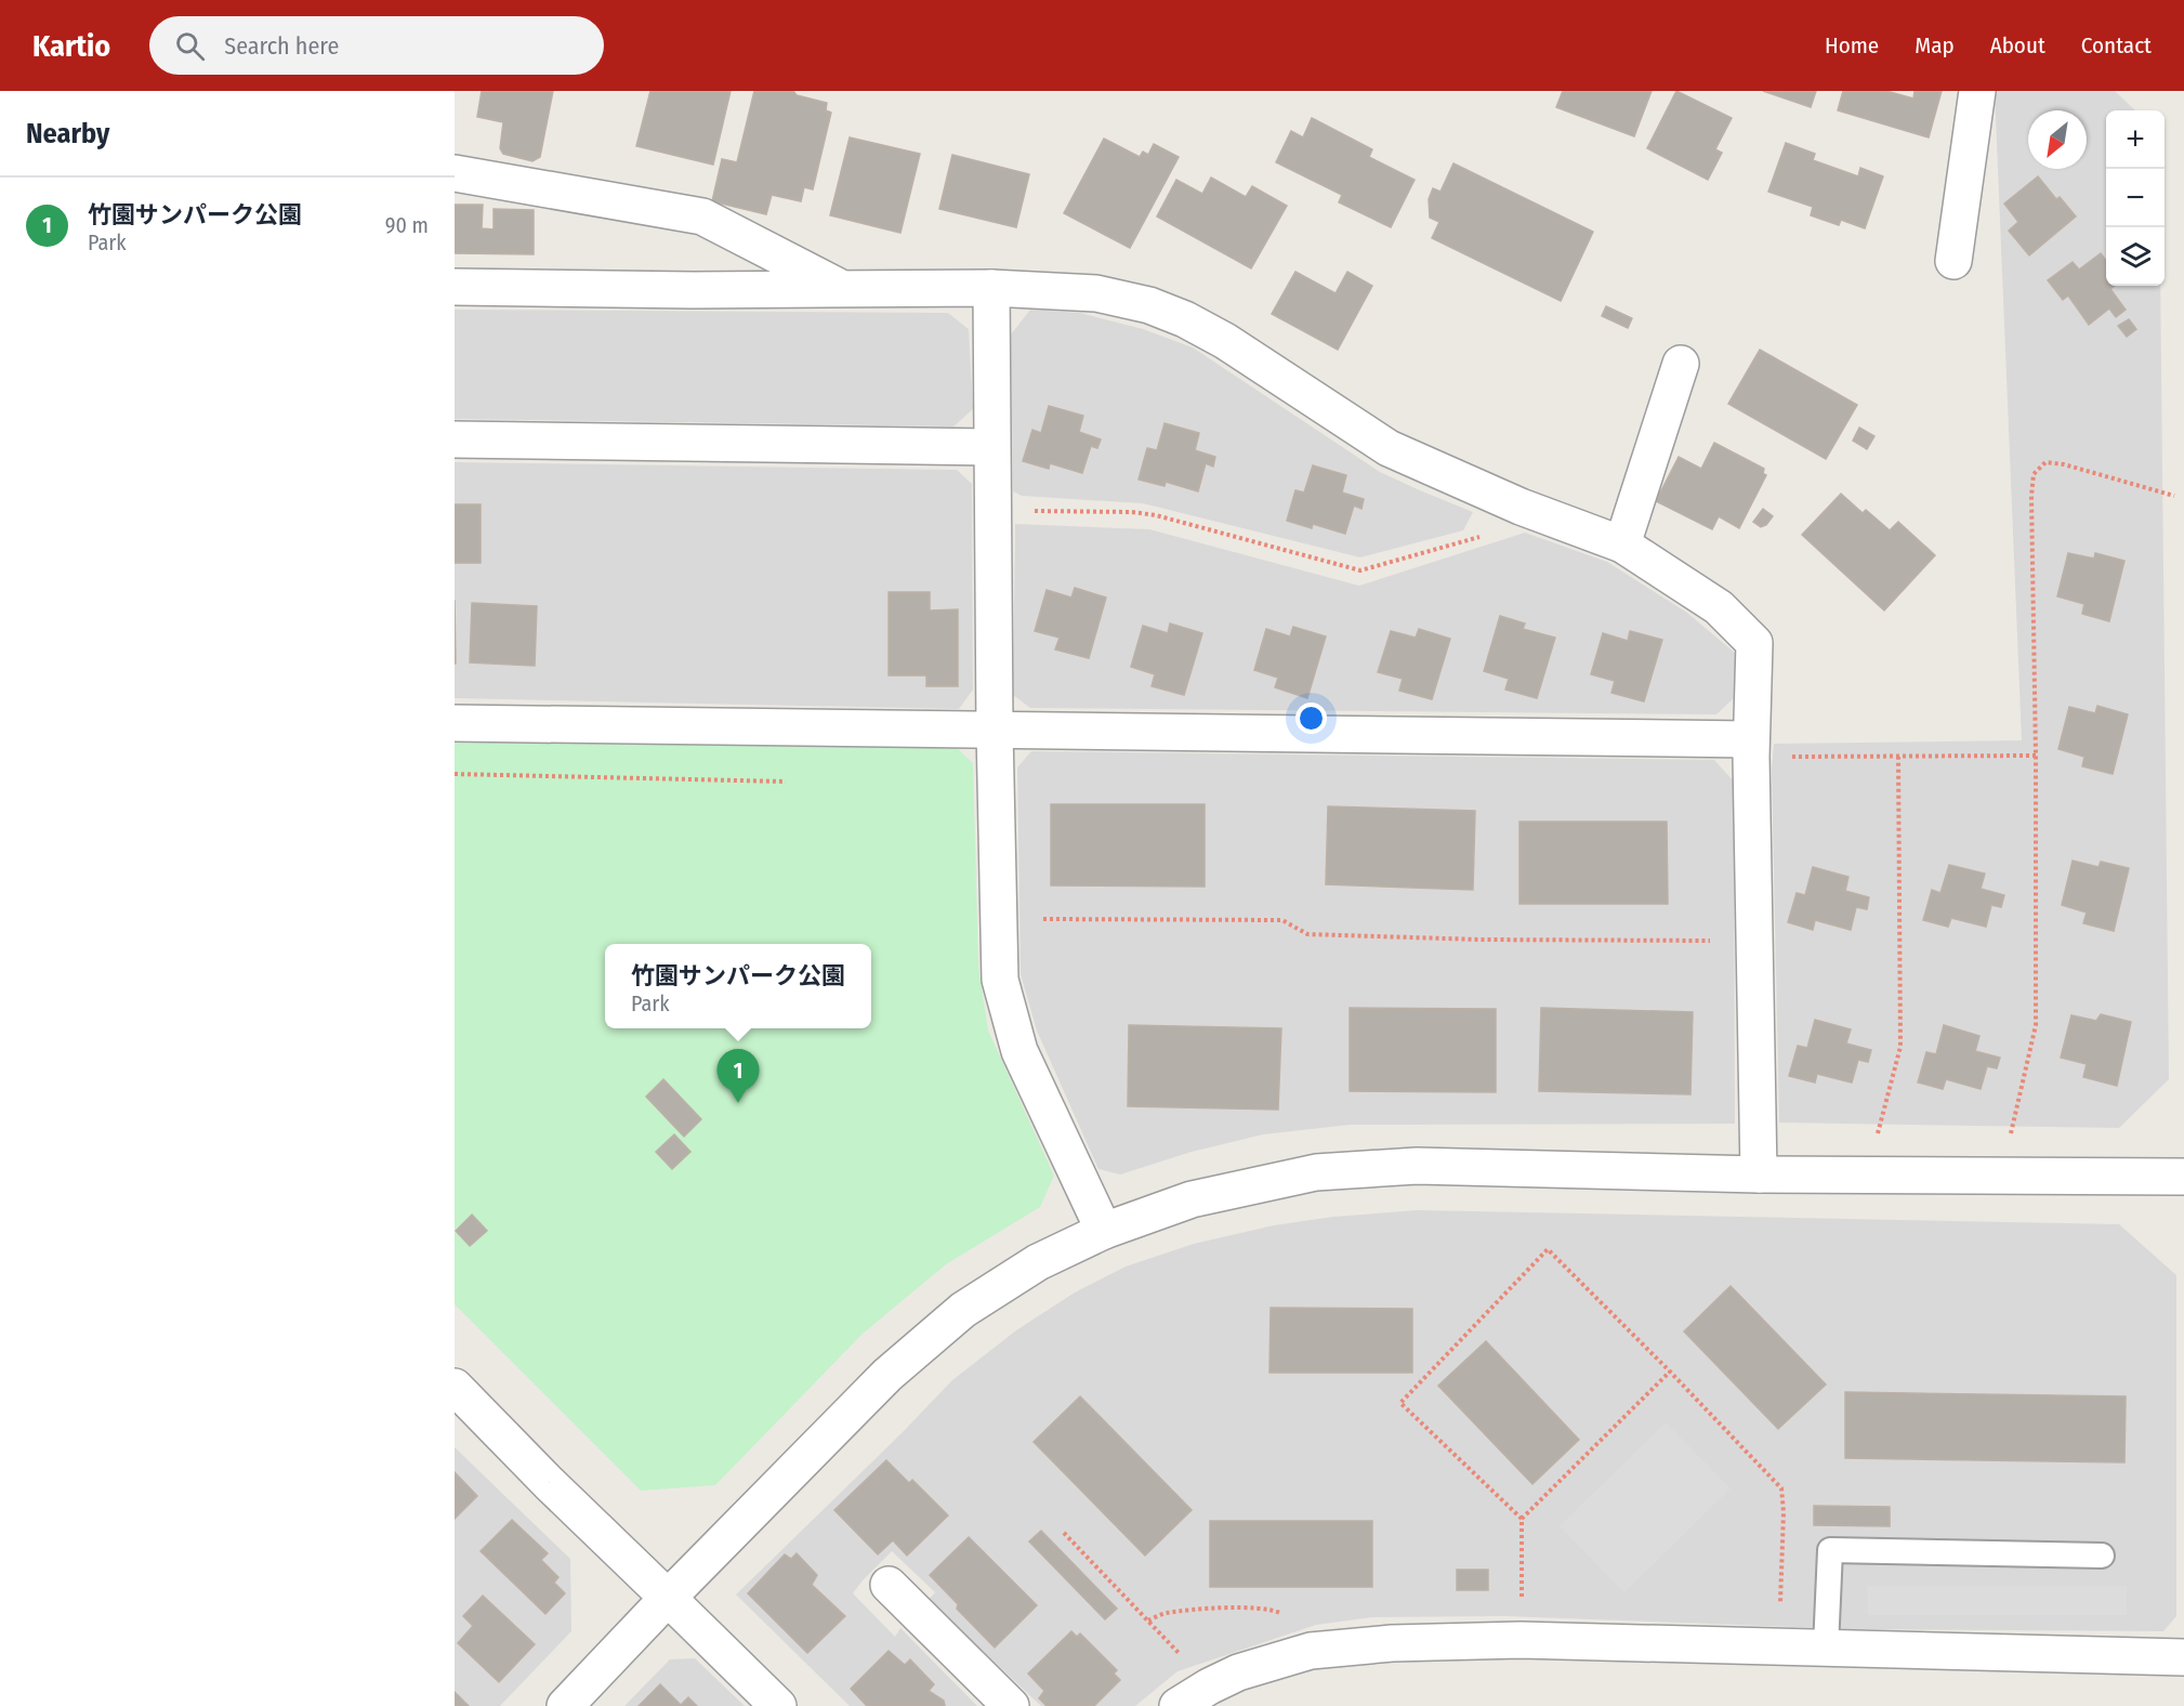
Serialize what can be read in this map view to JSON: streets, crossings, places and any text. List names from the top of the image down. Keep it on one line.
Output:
{"north":"bottom left","page":{"header":"Kartio","search":"Search here","nav":["Home","Map","About","Contact"],"heading":"Nearby","map_buttons":["+","−"],"list":[{"mark":"1","name":"竹園サンパーク公園","note":"Park","value":"90 m"}],"popup":["竹園サンパーク公園","Park"],"pins":"1"}}
